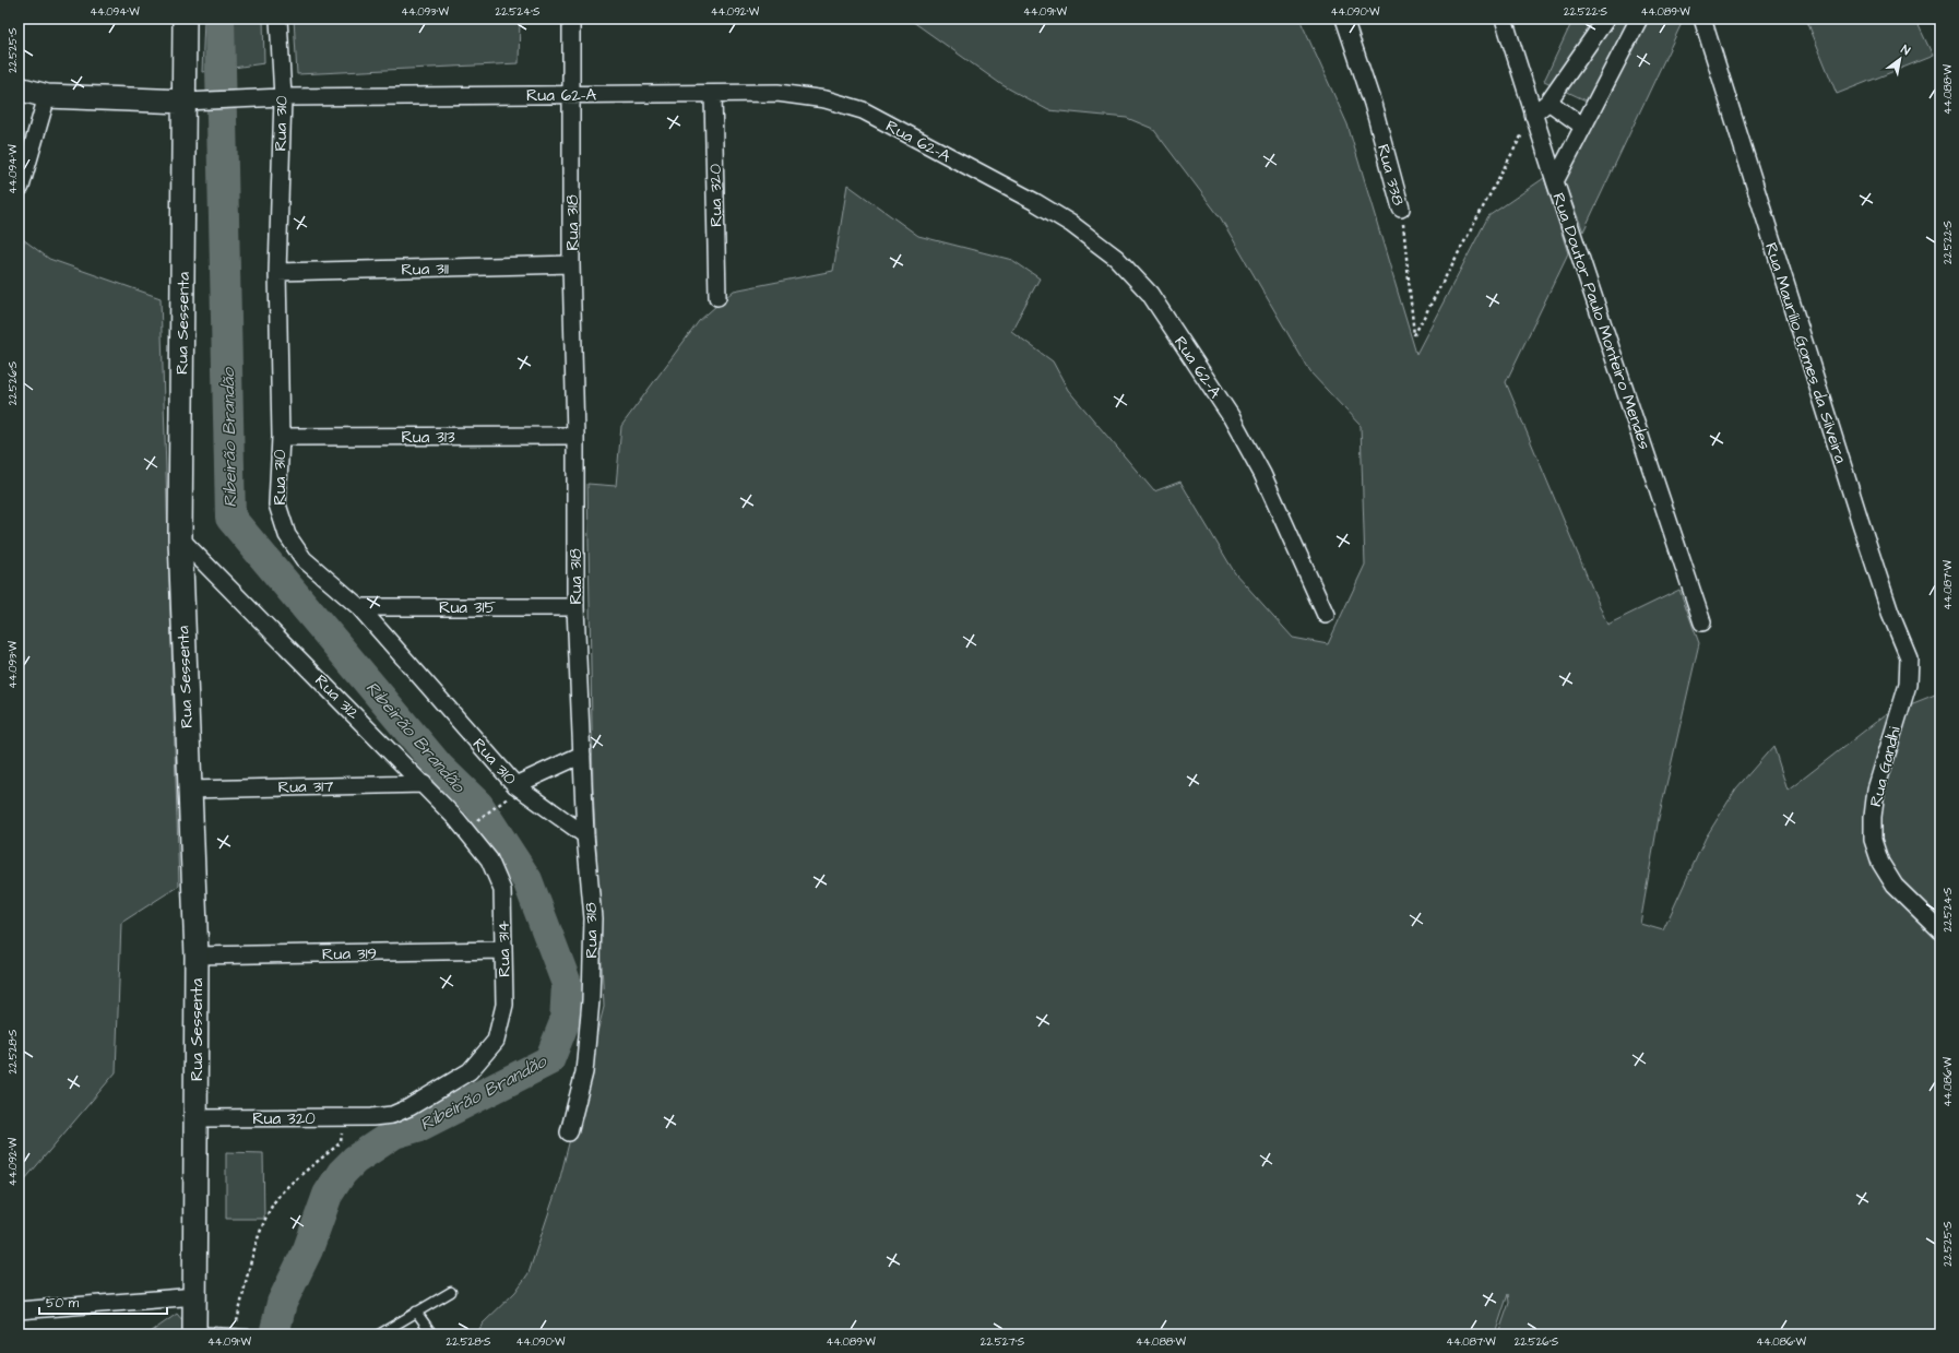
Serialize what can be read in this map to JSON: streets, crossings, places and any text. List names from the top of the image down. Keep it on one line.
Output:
{"streets":{"street":["Rua 62-A","Rua 310","Rua 338","Rua 320","Rua 318","Rua 311","Rua Doutor Paulo Monteiro Mendes","Rua Sessenta","Rua Maurílio Gomes da Silveira","Rua 313","Rua 315","Rua 312","Rua Gandhi","Rua 317","Rua 314","Rua 319"]},"crossings":[["Rua 62-A","Rua 310"],["Rua 62-A","Rua 320"],["Rua 62-A","Rua 318"],["Rua 62-A","Rua Sessenta"],["Rua 310","Rua 318"],["Rua 310","Rua 311"],["Rua 310","Rua 313"],["Rua 310","Rua 315"],["Rua 338","Rua Doutor Paulo Monteiro Mendes"],["Rua 320","Rua Sessenta"],["Rua 320","Rua 314"],["Rua 318","Rua 311"],["Rua 318","Rua 313"],["Rua 318","Rua 315"],["Rua Sessenta","Rua 312"],["Rua Sessenta","Rua 317"],["Rua Sessenta","Rua 319"],["Rua Maurílio Gomes da Silveira","Rua Gandhi"],["Rua 312","Rua 317"],["Rua 312","Rua 314"],["Rua 314","Rua 319"]],"water":["Ribeirão Brandão"],"scale_bar":"50 m","north":"top right","coordinates":["44.094°W","44.093°W","22.524°S","44.092°W","44.091°W","44.090°W","22.522°S","44.089°W","22.525°S","44.088°W","22.526°S","44.087°W","22.528°S","44.086°W","22.527°S"]}
